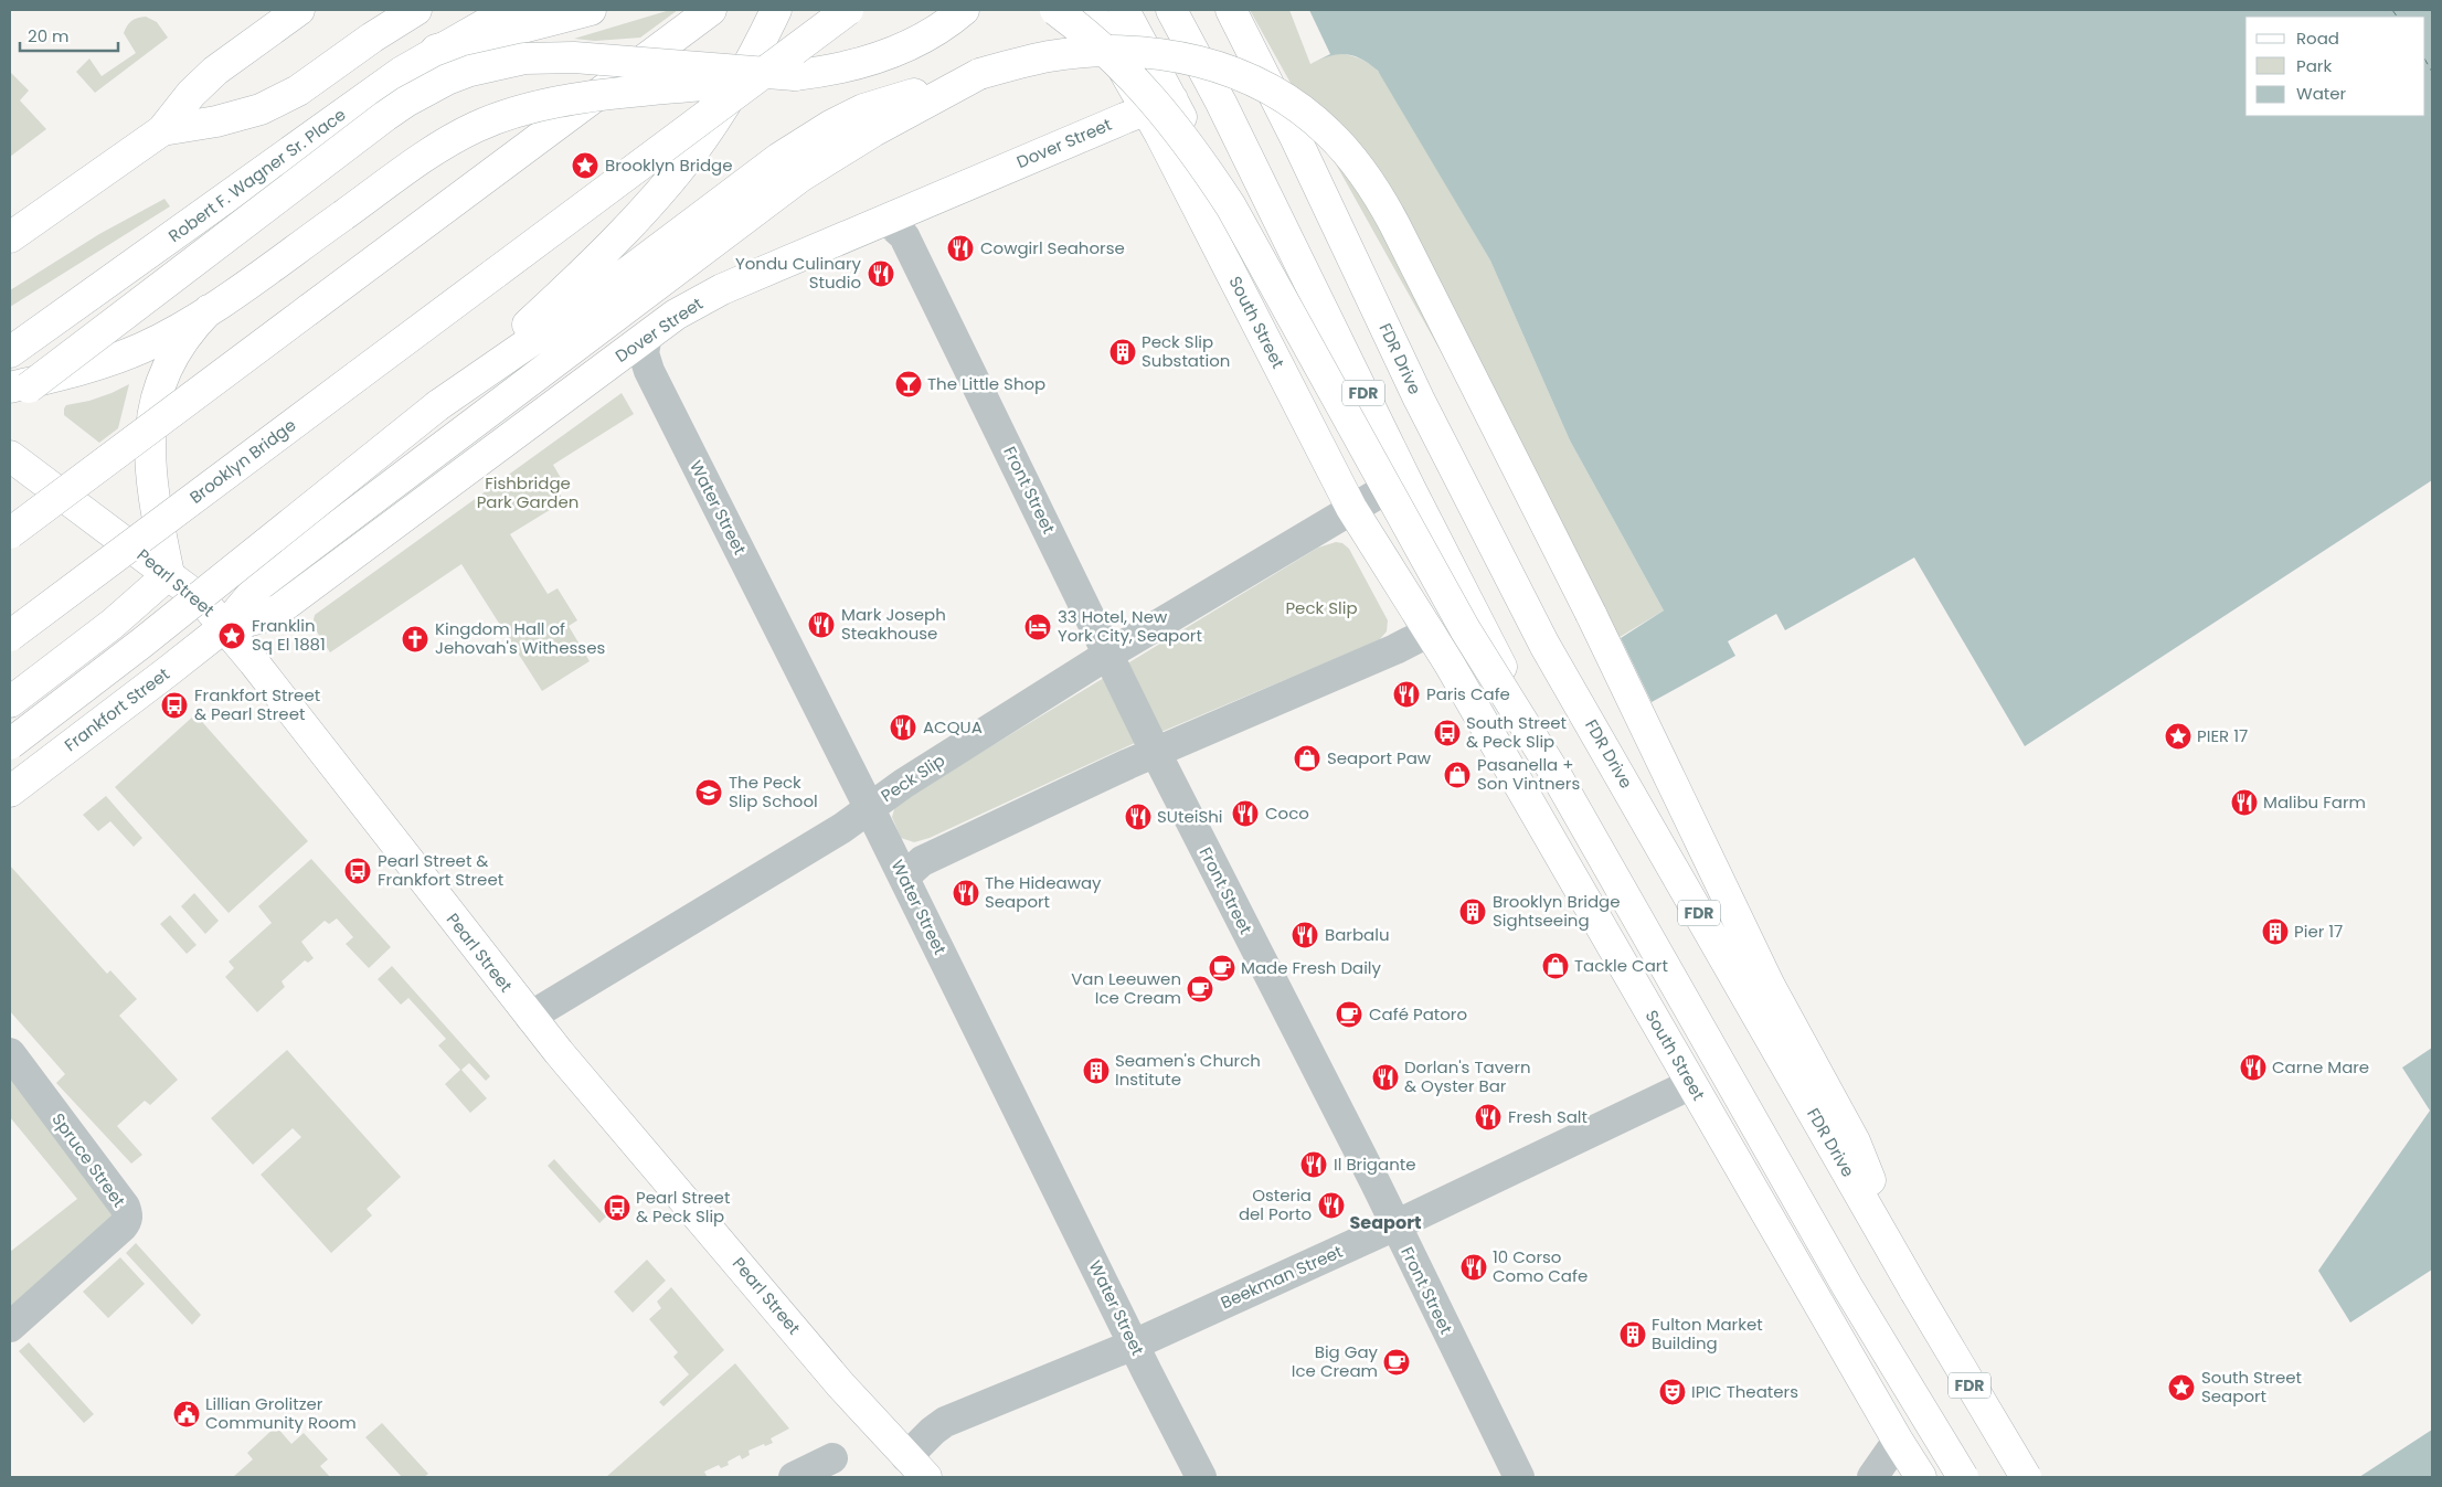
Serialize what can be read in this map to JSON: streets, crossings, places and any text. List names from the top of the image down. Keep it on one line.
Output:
{"streets":{"main road":["Dover Street","Robert F. Wagner Sr. Place","South Street","FDR Drive","FDR","Brooklyn Bridge","Pearl Street","Frankfort Street"],"street":["Front Street","Water Street","Peck Slip","Spruce Street","Beekman Street"]},"crossings":[["Dover Street","South Street"],["Dover Street","Front Street"],["Dover Street","Water Street"],["Dover Street","Pearl Street"],["Dover Street","Frankfort Street"],["South Street","Peck Slip"],["South Street","Beekman Street"],["Front Street","Peck Slip"],["Front Street","Beekman Street"],["Water Street","Peck Slip"],["Water Street","Beekman Street"],["Pearl Street","Frankfort Street"],["Pearl Street","Peck Slip"],["Pearl Street","Beekman Street"]],"districts":["Seaport"],"parks":["Fishbridge Park Garden","Peck Slip"],"places":{"place":["Brooklyn Bridge","Franklin Sq El 1881","PIER 17","South Street Seaport"],"restaurant":["Cowgirl Seahorse","Yondu Culinary Studio","Mark Joseph Steakhouse","Paris Cafe","ACQUA","Malibu Farm","Coco","SUteiShi","The Hideaway Seaport","Barbalu","Carne Mare","Dorlan's Tavern & Oyster Bar","Fresh Salt","Il Brigante","Osteria del Porto","10 Corso Como Cafe"],"building":["Peck Slip Substation","Brooklyn Bridge Sightseeing","Pier 17","Seamen's Church Institute","Fulton Market Building"],"bar":["The Little Shop"],"hotel":["33 Hotel, New York City, Seaport"],"church":["Kingdom Hall of Jehovah's Withesses"],"bus stop":["Frankfort Street & Pearl Street","South Street & Peck Slip","Pearl Street & Frankfort Street","Pearl Street & Peck Slip"],"shop":["Seaport Paw","Pasanella + Son Vintners","Tackle Cart"],"school or university":["The Peck Slip School"],"cafe":["Made Fresh Daily","Van Leeuwen Ice Cream","Café Patoro","Big Gay Ice Cream"],"theatre":["IPIC Theaters"],"public building":["Lillian Grolitzer Community Room"]},"legend":["Road","Park","Water"],"scale_bar":"20 m"}
